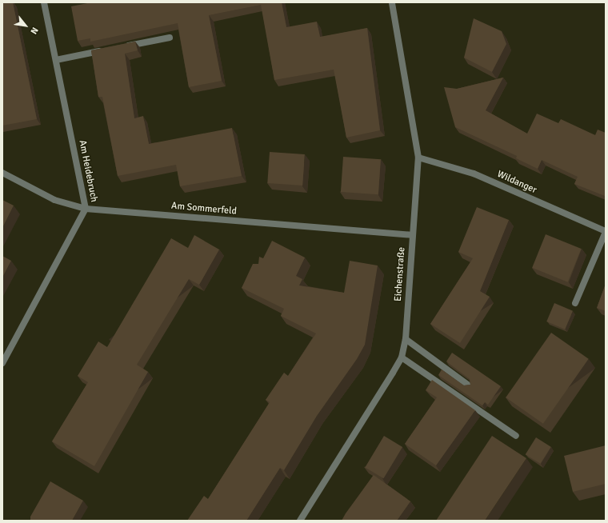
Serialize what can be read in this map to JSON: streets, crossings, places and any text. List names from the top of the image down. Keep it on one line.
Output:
{"streets":{"street":["Am Heidebruch","Wildanger","Am Sommerfeld","Eichenstraße"]},"crossings":[["Am Heidebruch","Am Sommerfeld"],["Wildanger","Eichenstraße"],["Am Sommerfeld","Eichenstraße"]],"north":"bottom right"}
